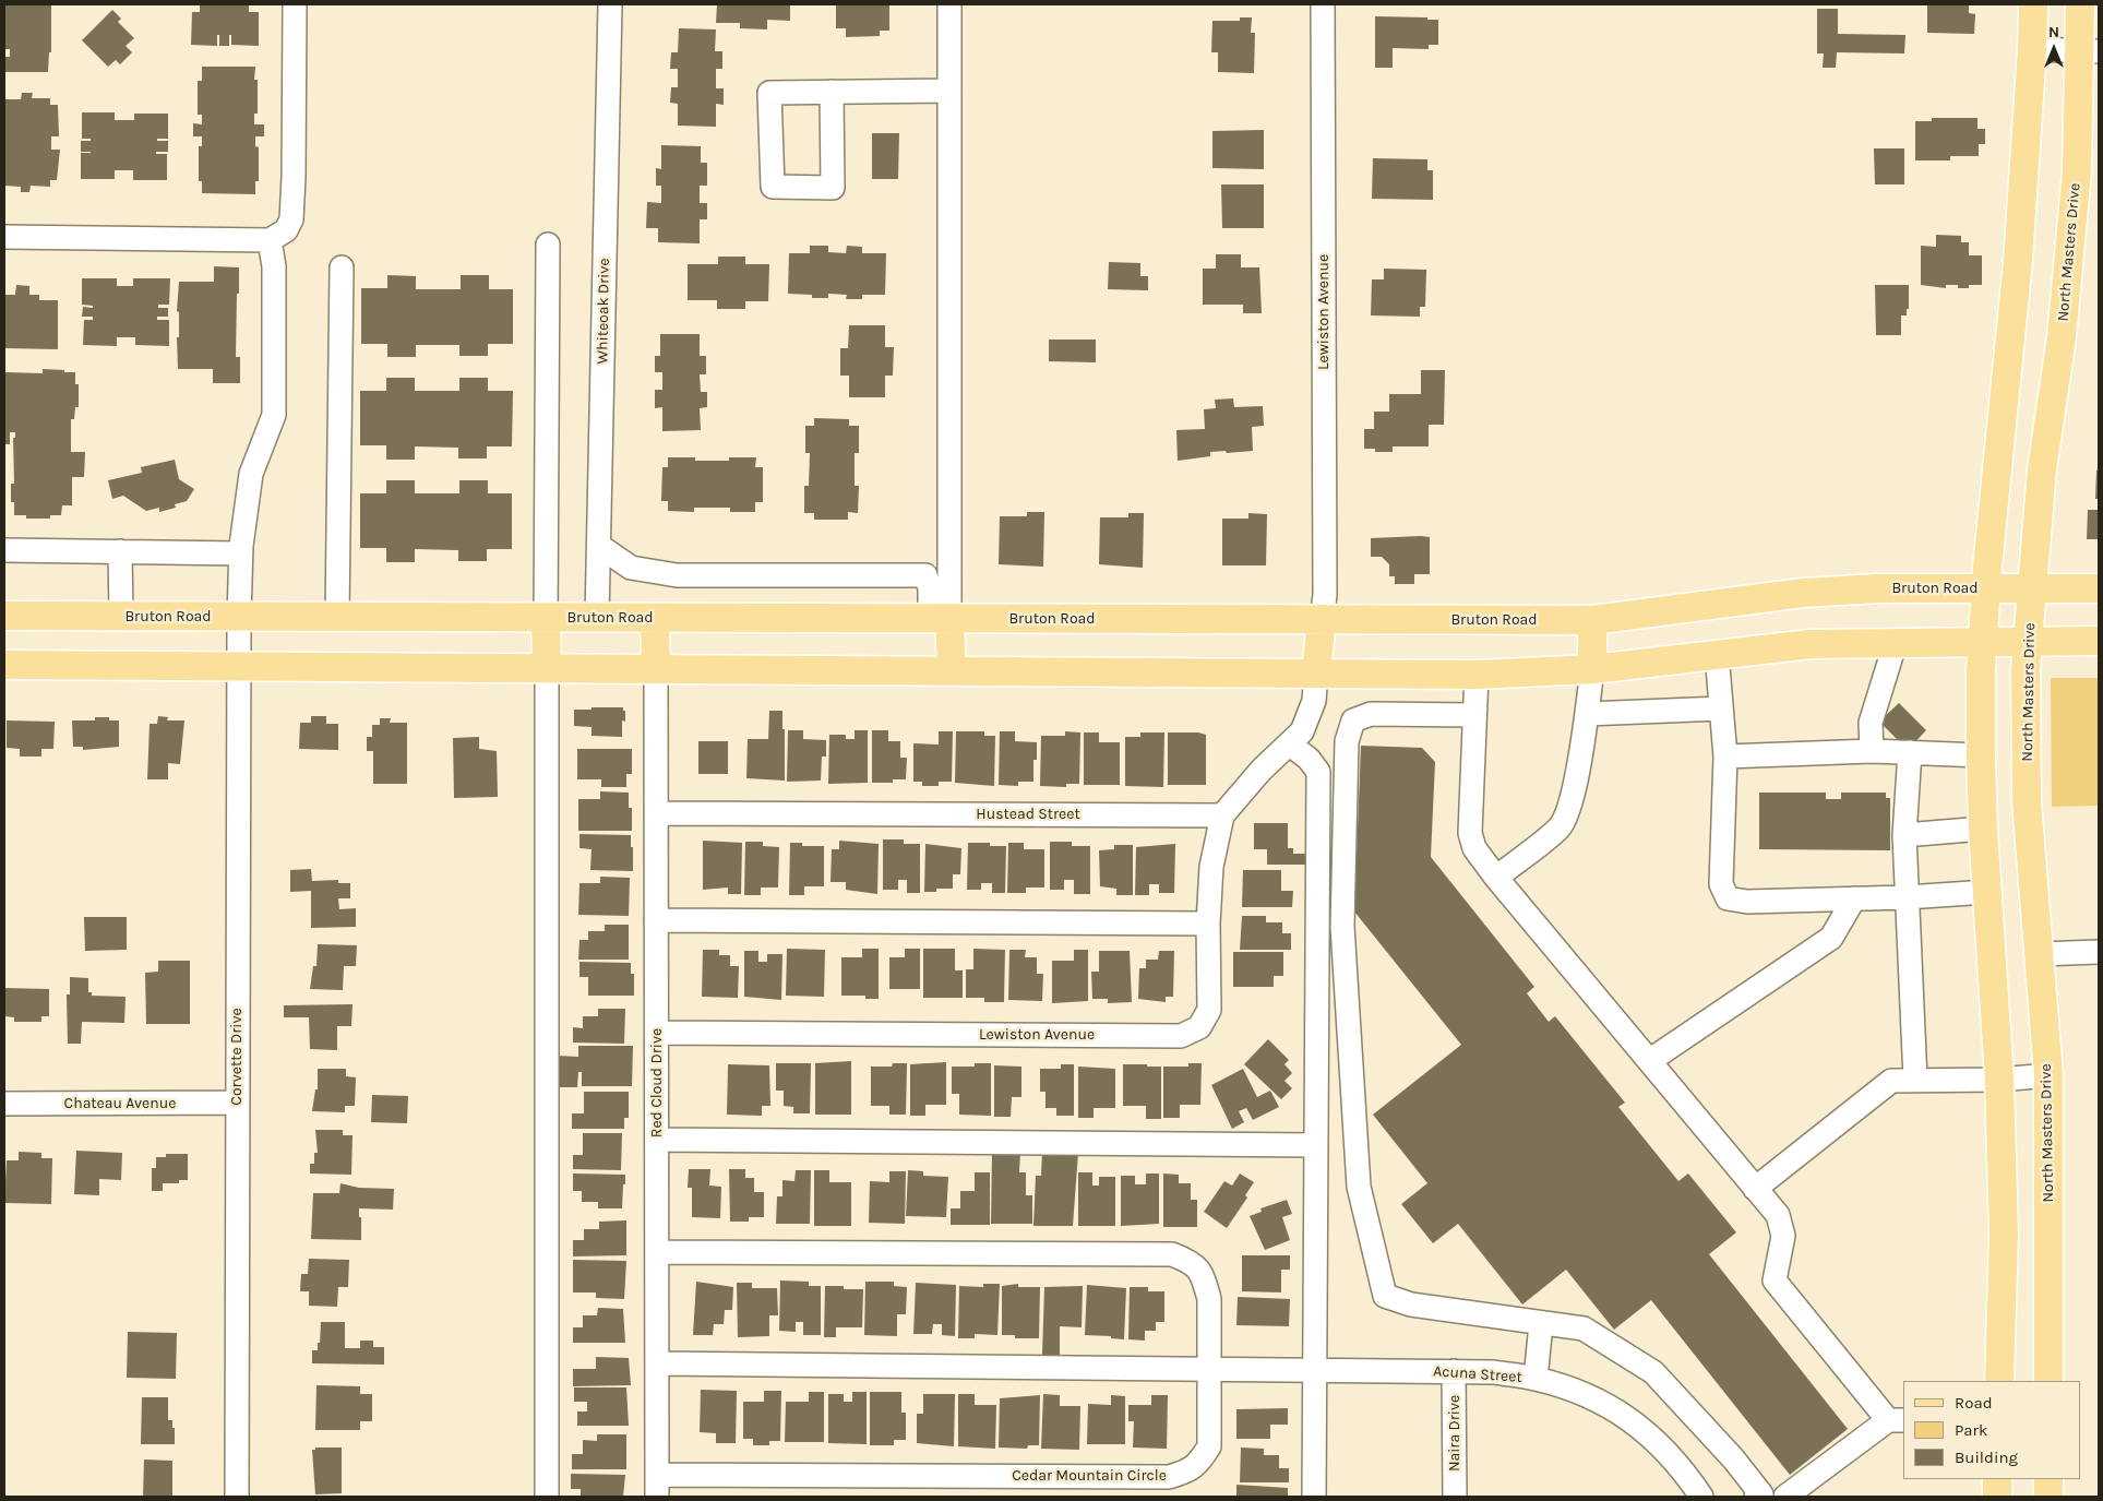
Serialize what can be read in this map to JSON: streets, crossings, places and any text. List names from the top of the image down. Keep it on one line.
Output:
{"streets":{"main road":["North Masters Drive","Bruton Road"],"street":["Whiteoak Drive","Lewiston Avenue","Hustead Street","Corvette Drive","Red Cloud Drive","Chateau Avenue","Acuna Street","Naira Drive","Cedar Mountain Circle"]},"crossings":[["North Masters Drive","Bruton Road"],["Whiteoak Drive","Bruton Road"],["Lewiston Avenue","Bruton Road"],["Lewiston Avenue","Hustead Street"],["Lewiston Avenue","Red Cloud Drive"],["Bruton Road","Corvette Drive"],["Hustead Street","Red Cloud Drive"],["Corvette Drive","Chateau Avenue"],["Red Cloud Drive","Acuna Street"],["Red Cloud Drive","Cedar Mountain Circle"],["Acuna Street","Naira Drive"],["Acuna Street","Cedar Mountain Circle"]],"legend":["Road","Park","Building"],"north":"top"}
